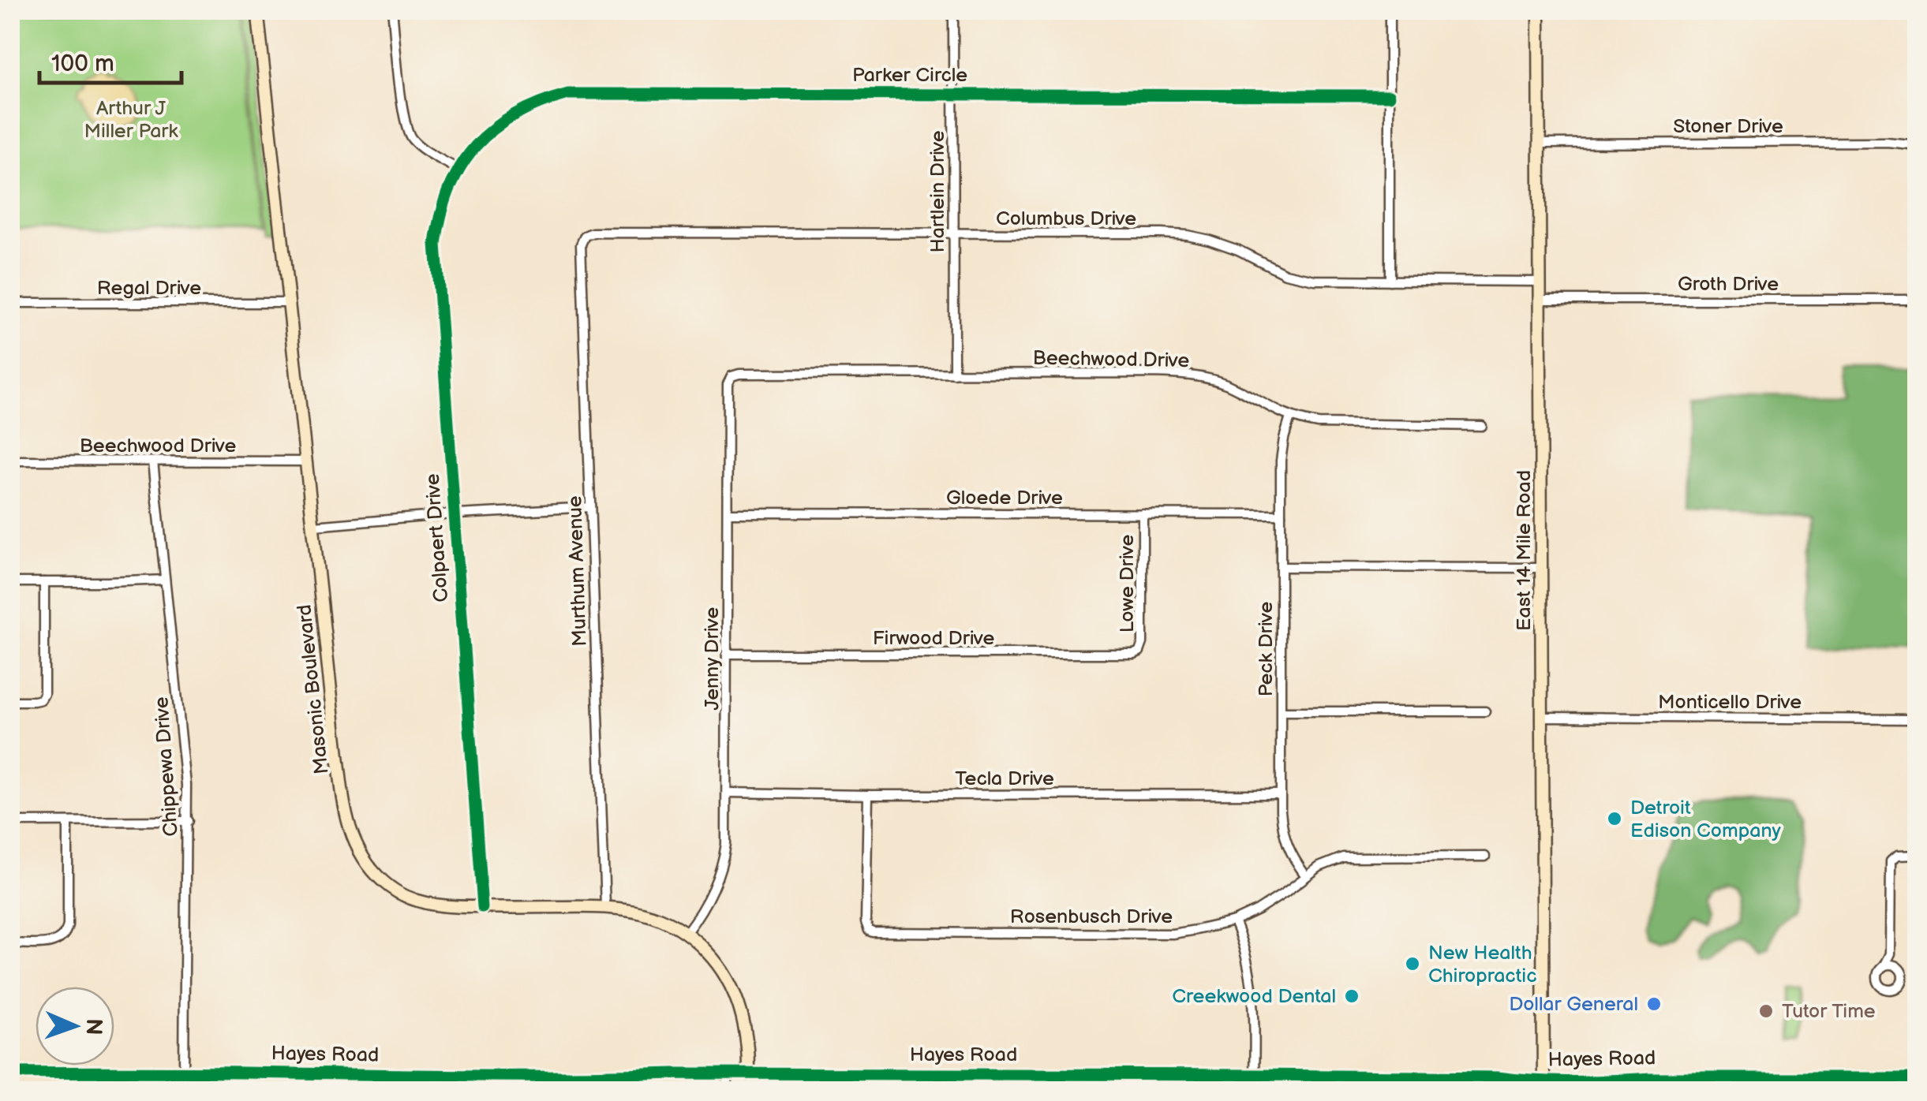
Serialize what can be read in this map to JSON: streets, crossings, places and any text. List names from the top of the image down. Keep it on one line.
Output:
{"streets":{"street":["Parker Circle","Stoner Drive","Hartlein Drive","Columbus Drive","Groth Drive","Regal Drive","Beechwood Drive","Gloede Drive","Colpaert Drive","East 14 Mile Road","Murthum Avenue","Lowe Drive","Firwood Drive","Peck Drive","Jenny Drive","Masonic Boulevard","Monticello Drive","Chippewa Drive","Tecla Drive","Rosenbusch Drive","Hayes Road"]},"crossings":[["Parker Circle","Hartlein Drive"],["Parker Circle","Colpaert Drive"],["Stoner Drive","East 14 Mile Road"],["Hartlein Drive","Columbus Drive"],["Hartlein Drive","Beechwood Drive"],["Columbus Drive","East 14 Mile Road"],["Columbus Drive","Murthum Avenue"],["Groth Drive","East 14 Mile Road"],["Regal Drive","Masonic Boulevard"],["Beechwood Drive","Peck Drive"],["Beechwood Drive","Jenny Drive"],["Beechwood Drive","Masonic Boulevard"],["Beechwood Drive","Chippewa Drive"],["Gloede Drive","Lowe Drive"],["Gloede Drive","Peck Drive"],["Gloede Drive","Jenny Drive"],["Colpaert Drive","Masonic Boulevard"],["East 14 Mile Road","Monticello Drive"],["East 14 Mile Road","Hayes Road"],["Murthum Avenue","Masonic Boulevard"],["Lowe Drive","Firwood Drive"],["Firwood Drive","Jenny Drive"],["Peck Drive","Tecla Drive"],["Peck Drive","Rosenbusch Drive"],["Jenny Drive","Masonic Boulevard"],["Jenny Drive","Tecla Drive"],["Masonic Boulevard","Hayes Road"],["Chippewa Drive","Hayes Road"],["Tecla Drive","Rosenbusch Drive"]],"parks":["Arthur J Miller Park"],"places":["Detroit Edison Company","New Health Chiropractic","Creekwood Dental","Dollar General","Tutor Time"],"scale_bar":"100 m","north":"right"}
